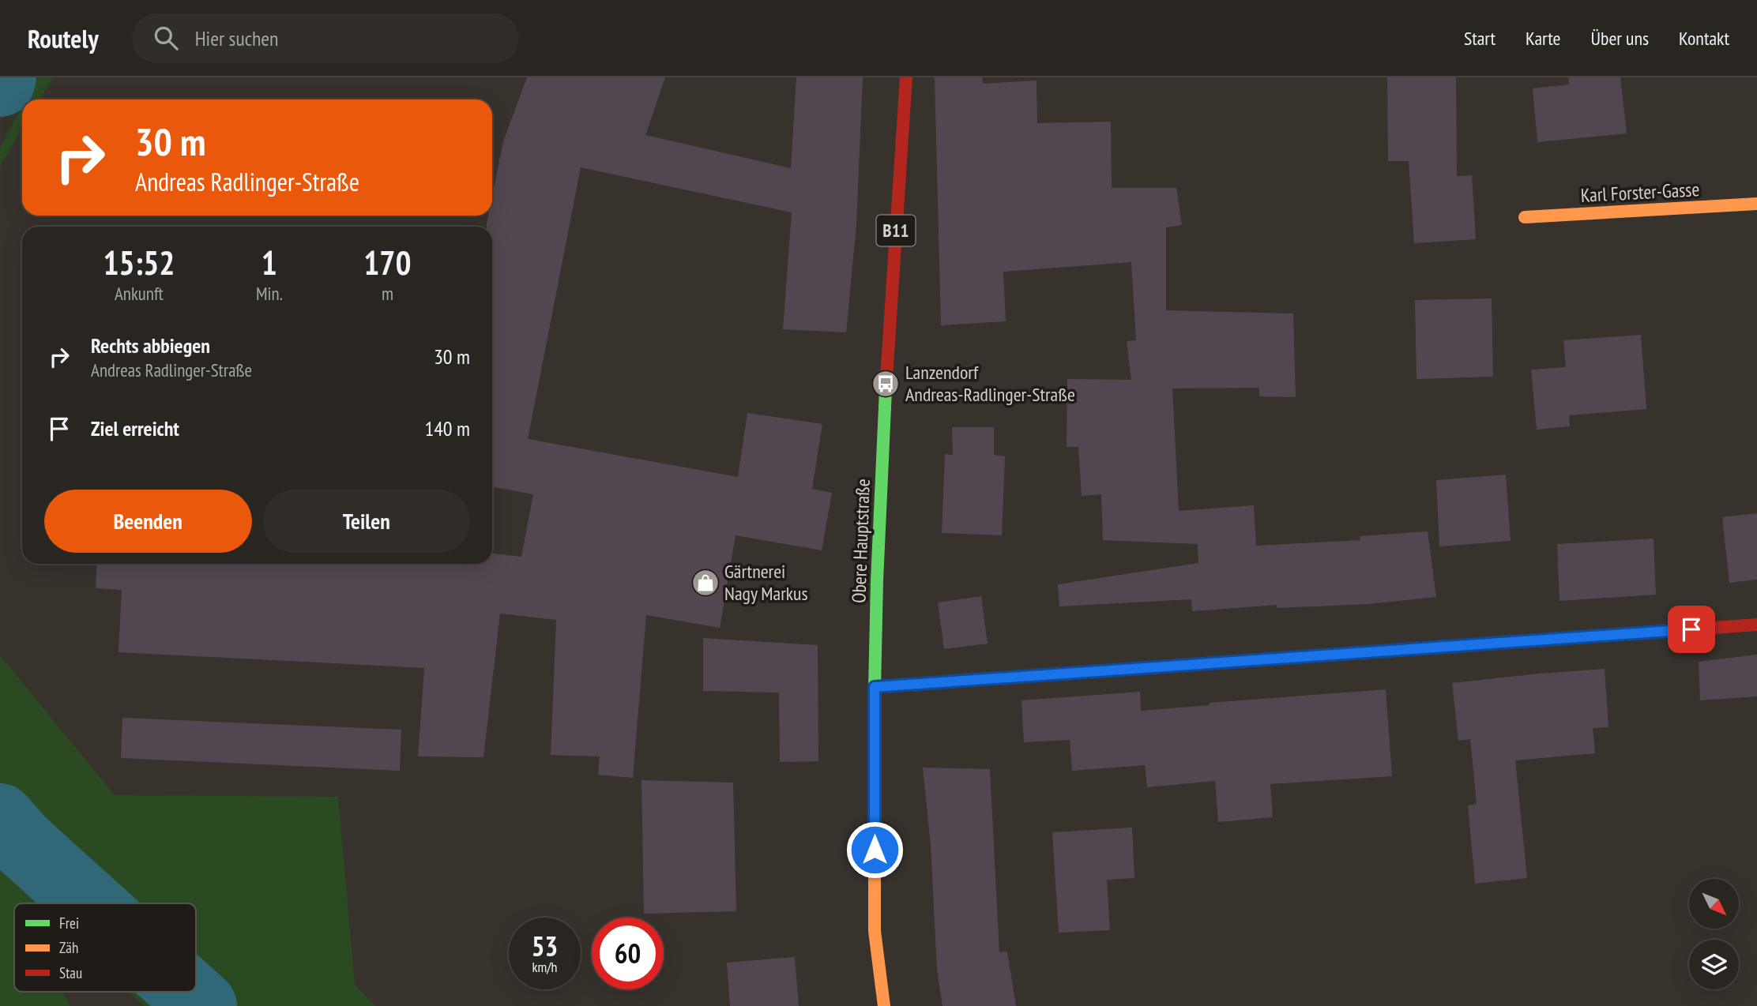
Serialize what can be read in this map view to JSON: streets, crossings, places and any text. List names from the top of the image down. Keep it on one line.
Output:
{"streets":{"street":["Karl Forster-Gasse","B11","Obere Hauptstraße"]},"places":{"bus stop":["Lanzendorf Andreas-Radlinger-Straße"],"shop":["Gärtnerei Nagy Markus"]},"legend":["Frei","Zäh","Stau"],"north":"bottom right","page":{"header":"Routely","search":"Hier suchen","nav":["Start","Karte","Über uns","Kontakt"],"turn":["30 m","Andreas Radlinger-Straße"],"eta":["15:52","Ankunft","1","Min.","170","m"],"list":[{"name":"Rechts abbiegen","note":"Andreas Radlinger-Straße","value":"30 m"},{"name":"Ziel erreicht","value":"140 m"}],"buttons":["Beenden","Teilen"],"speed":"53 km/h","limit":"60"}}
